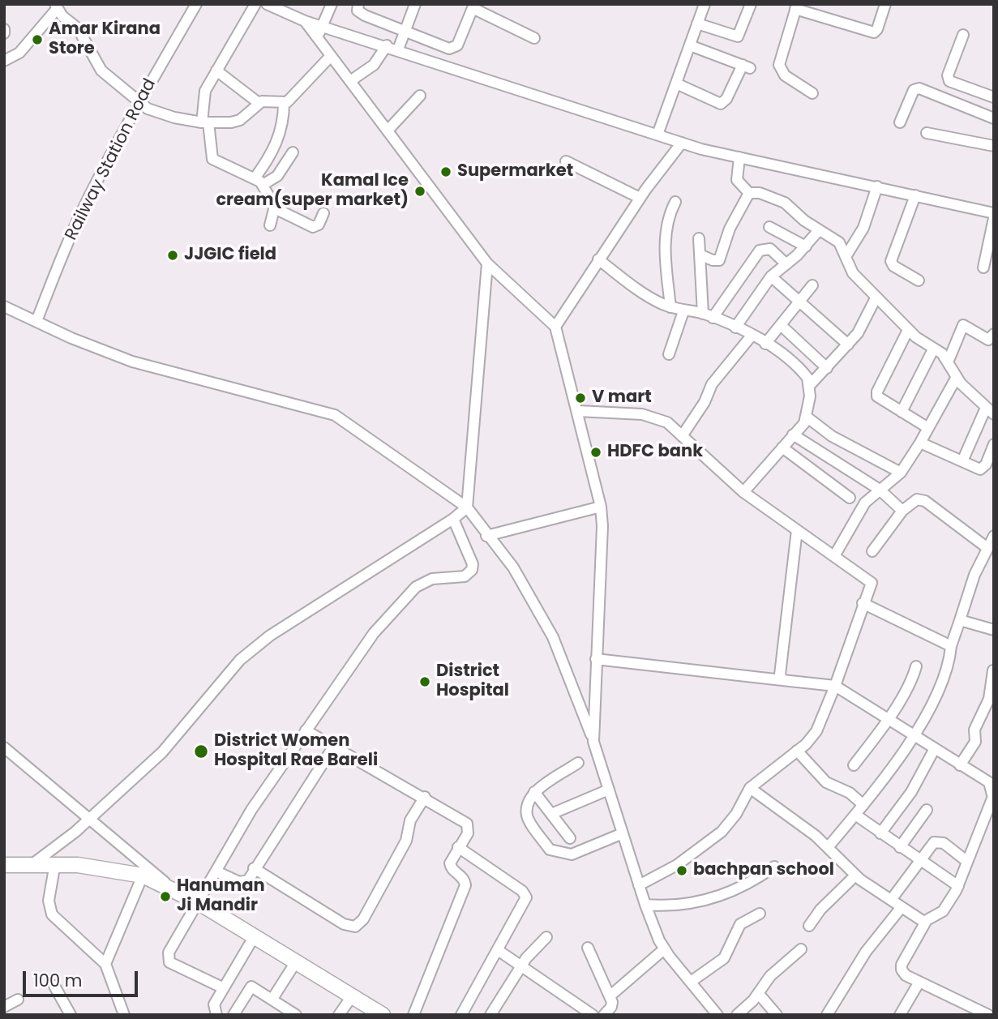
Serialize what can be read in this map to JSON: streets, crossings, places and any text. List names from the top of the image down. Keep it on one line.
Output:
{"streets":{"street":["Railway Station Road"]},"places":["Amar Kirana Store","Supermarket","Kamal Ice cream(super market)","JJGIC field","V mart","HDFC bank","District Hospital","District Women Hospital Rae Bareli","bachpan school","Hanuman Ji Mandir"],"scale_bar":"100 m"}
